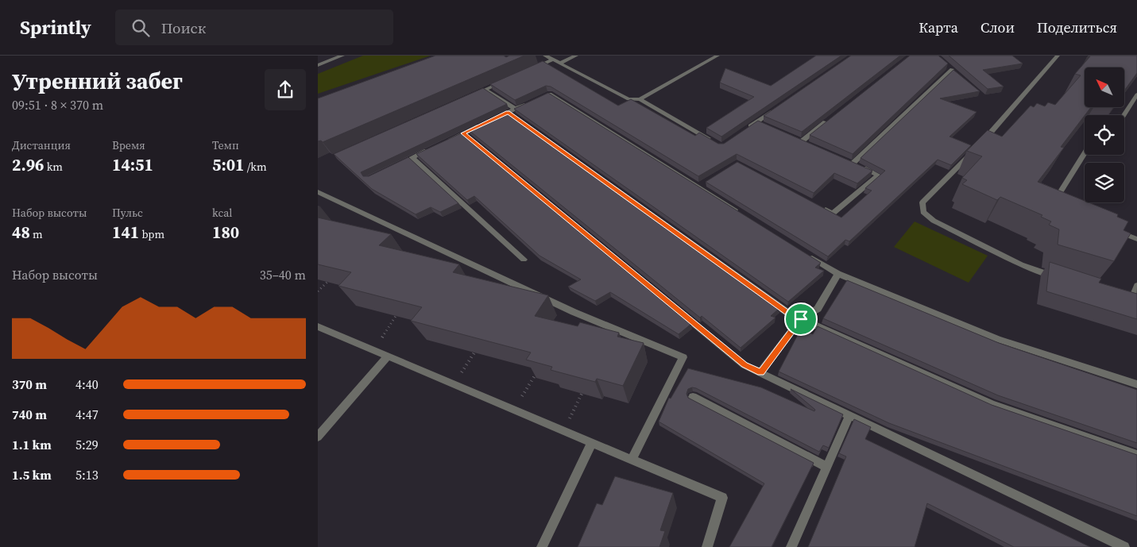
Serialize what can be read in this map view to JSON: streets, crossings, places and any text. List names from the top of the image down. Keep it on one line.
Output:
{"north":"top left","page":{"header":"Sprintly","search":"Поиск","nav":["Карта","Слои","Поделиться"],"heading":["Утренний забег","09:51 · 8 × 370 m"],"stats":[["Дистанция","2.96 km"],["Время","14:51"],["Темп","5:01 /km"],["Набор высоты","48 m"],["Пульс","141 bpm"],["kcal","180"]],"chart":["Набор высоты","35–40 m"],"list":[{"name":"370 m","note":"4:40"},{"name":"740 m","note":"4:47"},{"name":"1.1 km","note":"5:29"},{"name":"1.5 km","note":"5:13"}]}}
